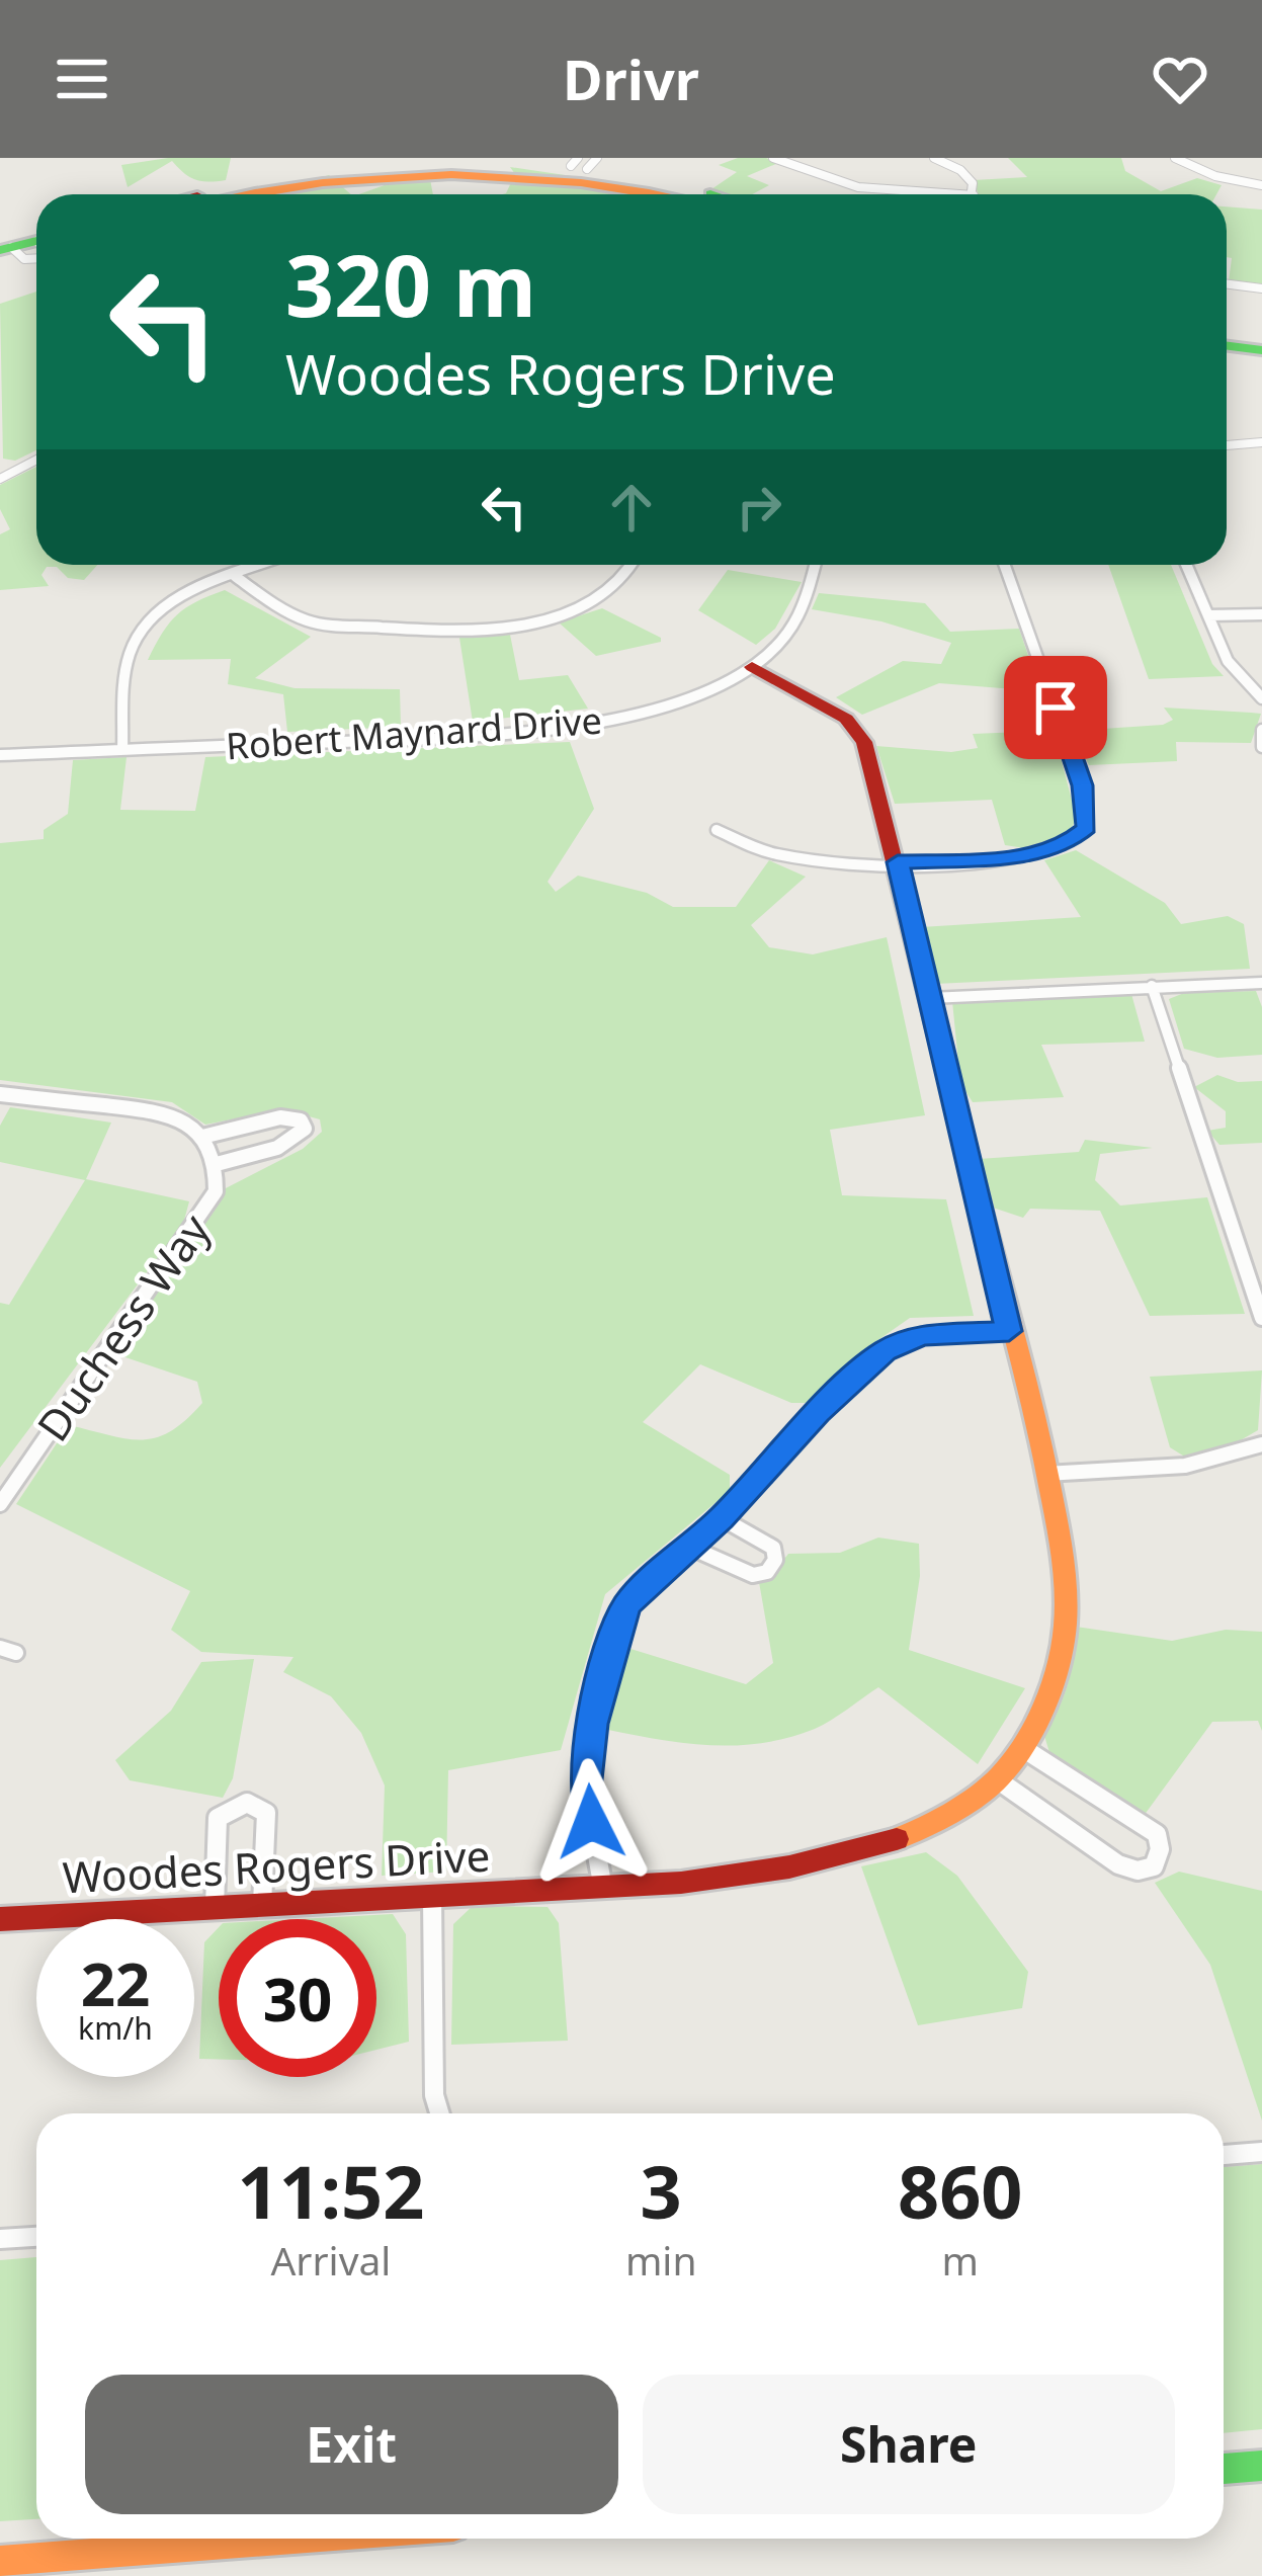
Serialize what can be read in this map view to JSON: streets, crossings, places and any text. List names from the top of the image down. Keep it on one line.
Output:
{"streets":{"street":["Robert Maynard Drive","Duchess Way","Woodes Rogers Drive"]},"crossings":[["Robert Maynard Drive","Woodes Rogers Drive"]],"page":{"header":"Drivr","turn":["320 m","Woodes Rogers Drive"],"speed":"22 km/h","limit":"30","eta":["11:52","Arrival","3","min","860","m"],"buttons":["Exit","Share"]}}
